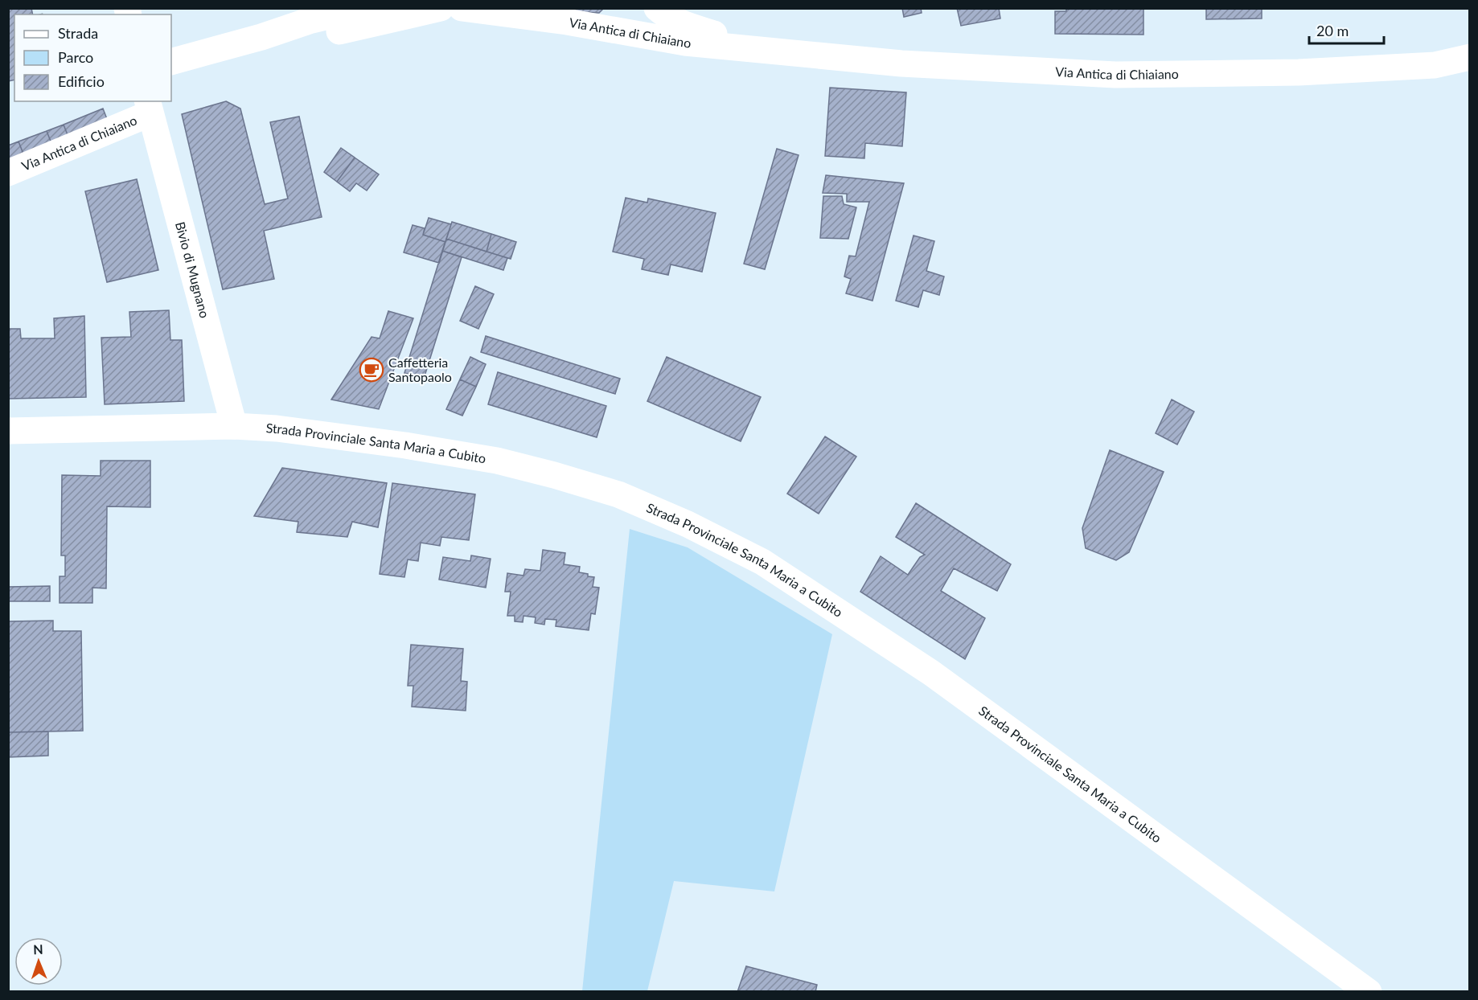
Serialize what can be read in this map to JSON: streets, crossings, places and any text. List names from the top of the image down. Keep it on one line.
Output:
{"streets":{"street":["Via Antica di Chiaiano","Bivio di Mugnano","Strada Provinciale Santa Maria a Cubito"]},"crossings":[["Via Antica di Chiaiano","Bivio di Mugnano"],["Bivio di Mugnano","Strada Provinciale Santa Maria a Cubito"]],"places":{"cafe":["Caffetteria Santopaolo"]},"legend":["Strada","Parco","Edificio"],"scale_bar":"20 m","north":"top"}
